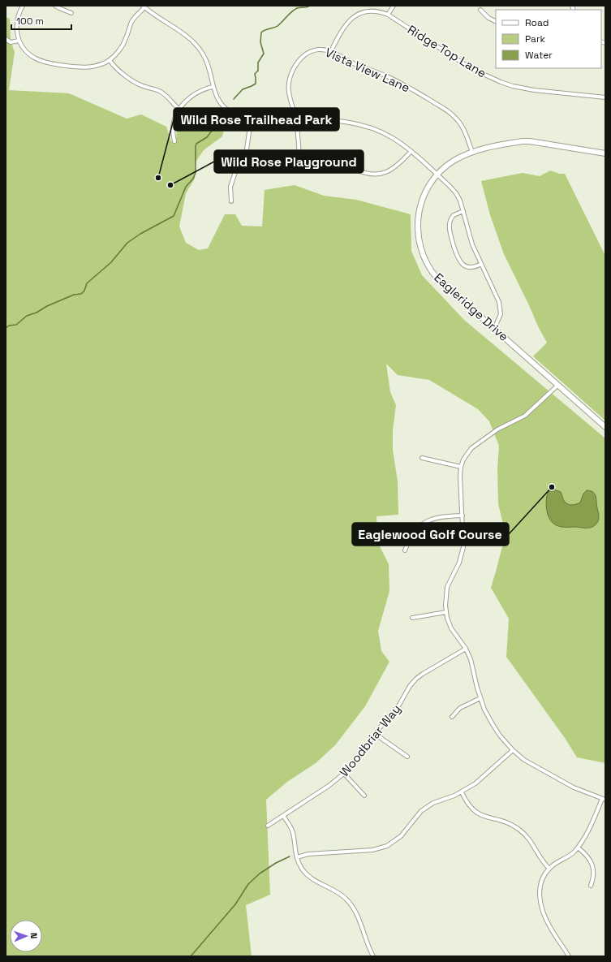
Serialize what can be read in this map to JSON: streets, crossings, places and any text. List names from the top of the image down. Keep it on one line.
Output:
{"streets":{"main road":["Eagleridge Drive"],"street":["Ridge Top Lane","Vista View Lane","Woodbriar Way"]},"crossings":[["Ridge Top Lane","Vista View Lane"],["Vista View Lane","Eagleridge Drive"]],"places":["Wild Rose Trailhead Park","Wild Rose Playground","Eaglewood Golf Course"],"legend":["Road","Park","Water"],"scale_bar":"100 m","north":"right"}
